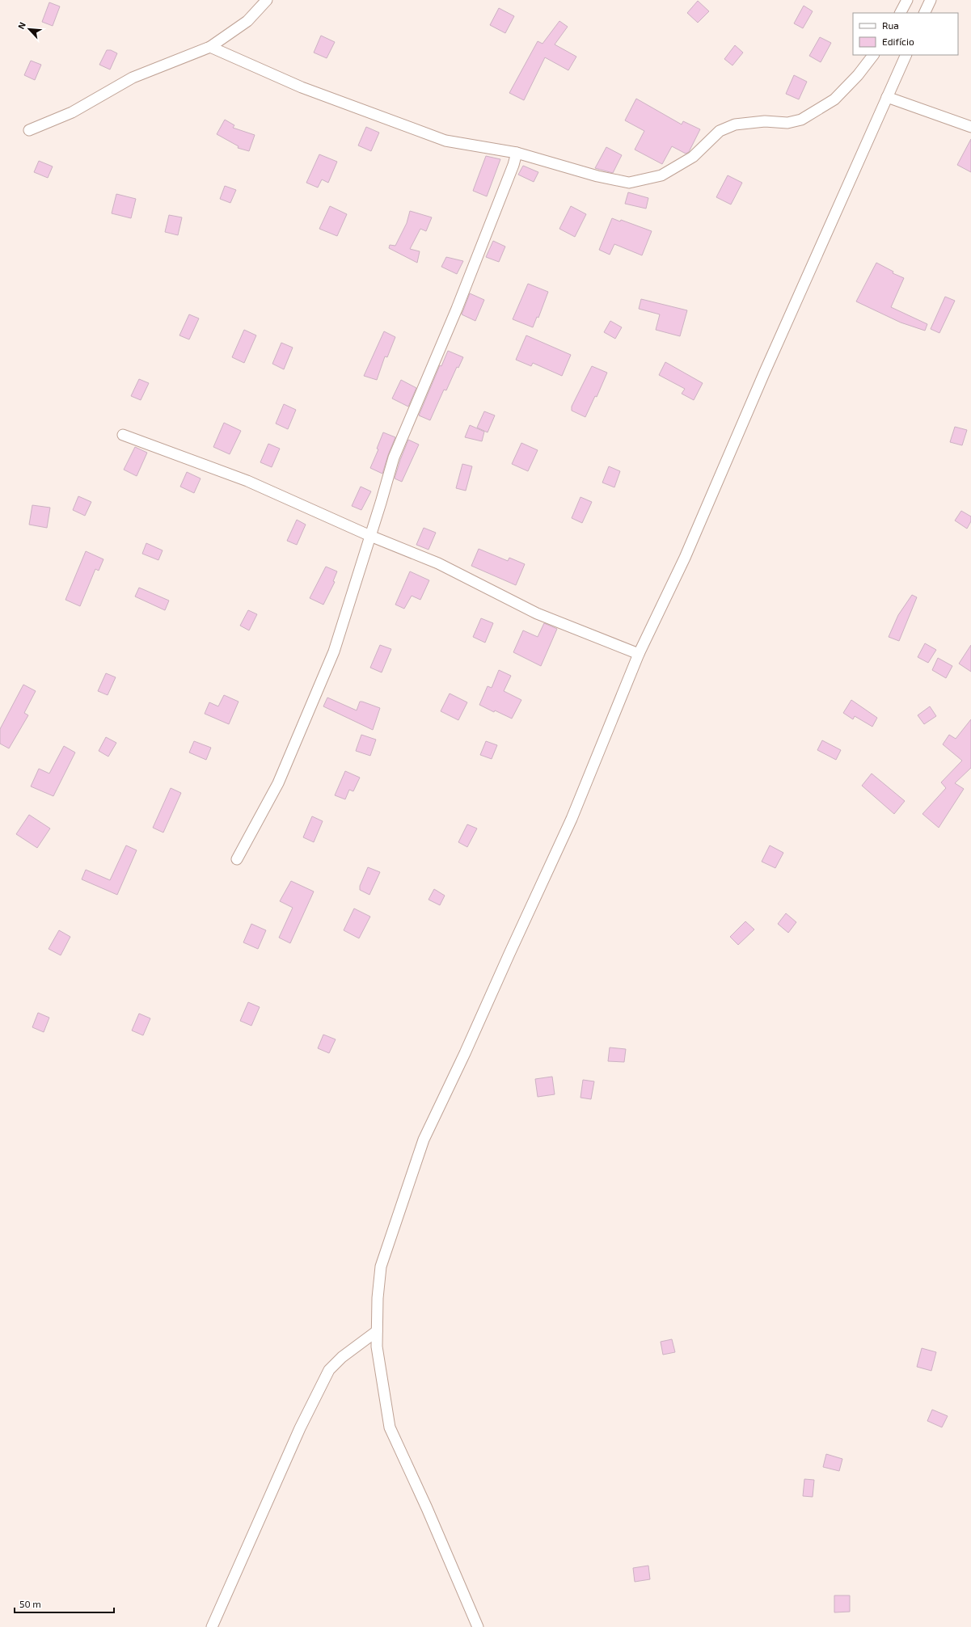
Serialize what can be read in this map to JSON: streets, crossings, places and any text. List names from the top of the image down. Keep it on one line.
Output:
{"legend":["Rua","Edifício"],"scale_bar":"50 m","north":"top left"}
